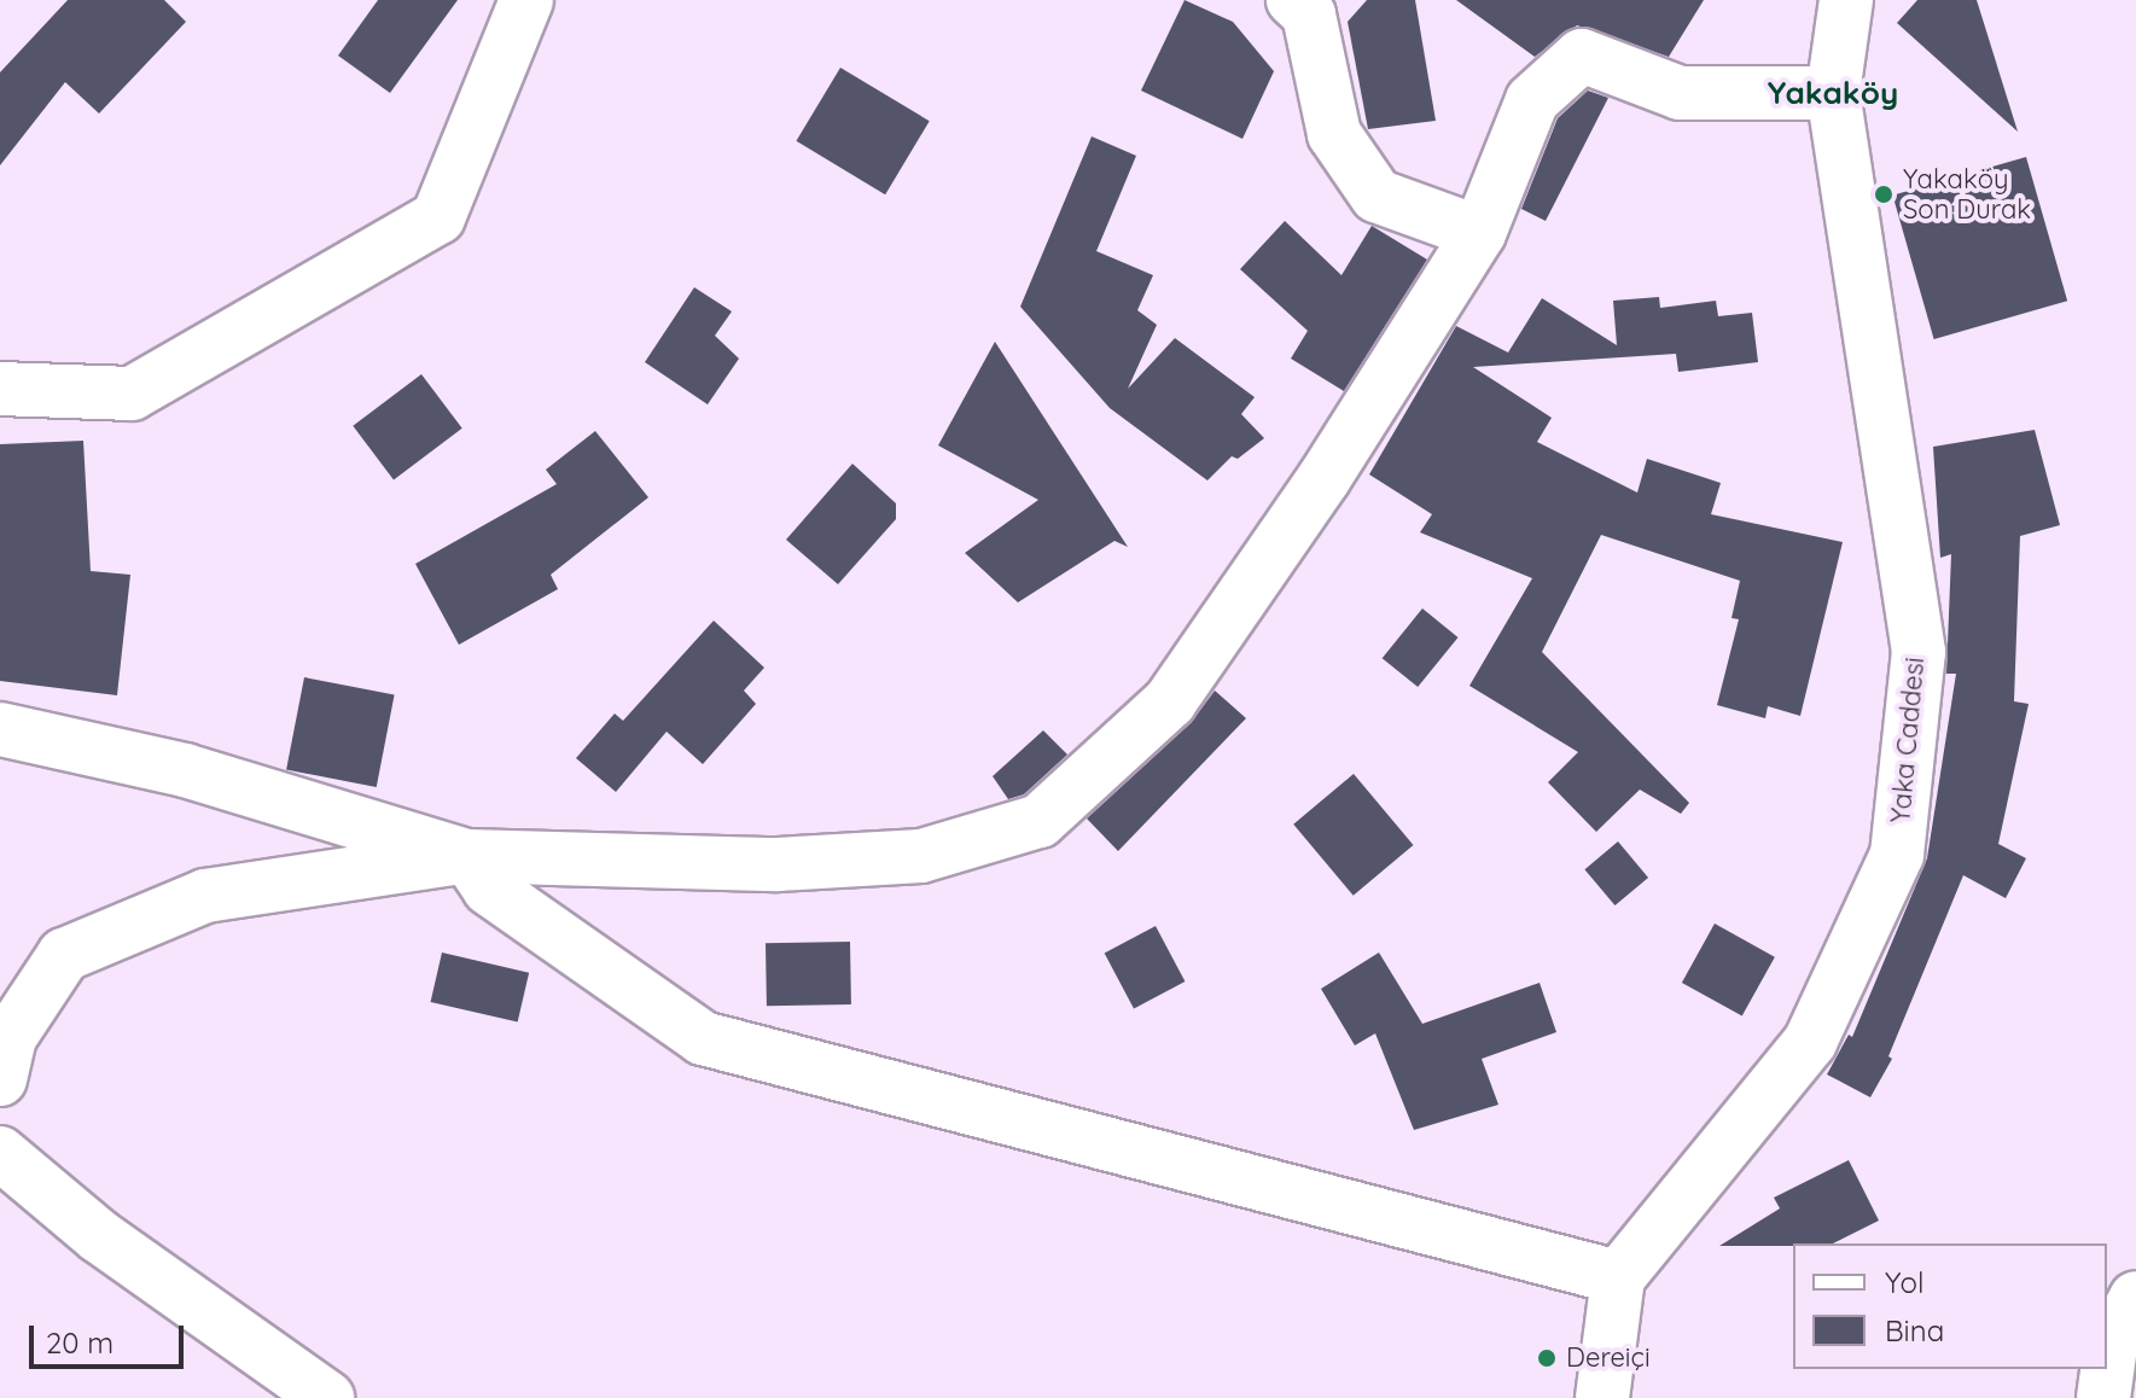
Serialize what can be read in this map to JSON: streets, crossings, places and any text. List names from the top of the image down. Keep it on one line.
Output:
{"streets":{"street":["Yaka Caddesi"]},"districts":["Yakaköy"],"places":["Yakaköy Son Durak","Dereiçi"],"legend":["Yol","Bina"],"scale_bar":"20 m"}
